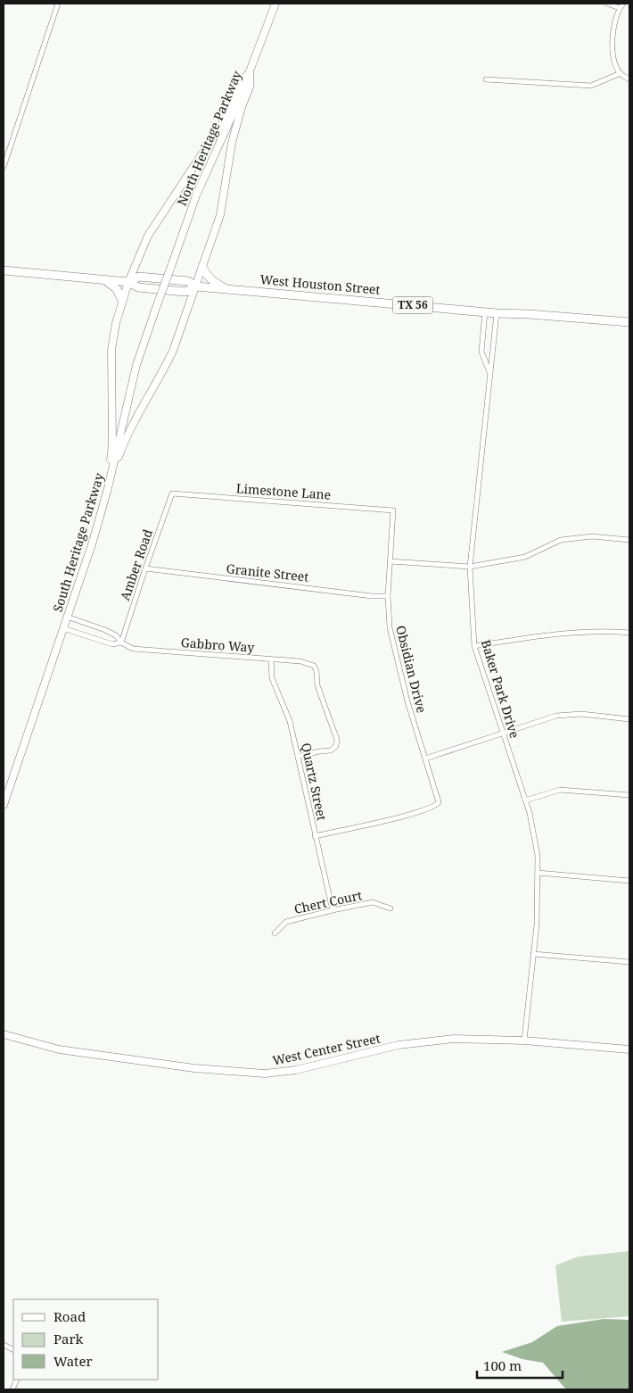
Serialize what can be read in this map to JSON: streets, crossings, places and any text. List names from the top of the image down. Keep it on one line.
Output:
{"streets":{"main road":["North Heritage Parkway","West Houston Street","TX 56","South Heritage Parkway","West Center Street"],"street":["Limestone Lane","Amber Road","Granite Street","Gabbro Way","Obsidian Drive","Baker Park Drive","Quartz Street","Chert Court"]},"crossings":[["North Heritage Parkway","South Heritage Parkway"],["West Houston Street","Baker Park Drive"],["Limestone Lane","Amber Road"],["Limestone Lane","Obsidian Drive"],["South Heritage Parkway","Gabbro Way"],["Amber Road","Granite Street"],["Amber Road","Gabbro Way"],["Granite Street","Obsidian Drive"],["Gabbro Way","Quartz Street"],["Obsidian Drive","Quartz Street"],["Baker Park Drive","West Center Street"],["Quartz Street","Chert Court"]],"legend":["Road","Park","Water"],"scale_bar":"100 m"}
